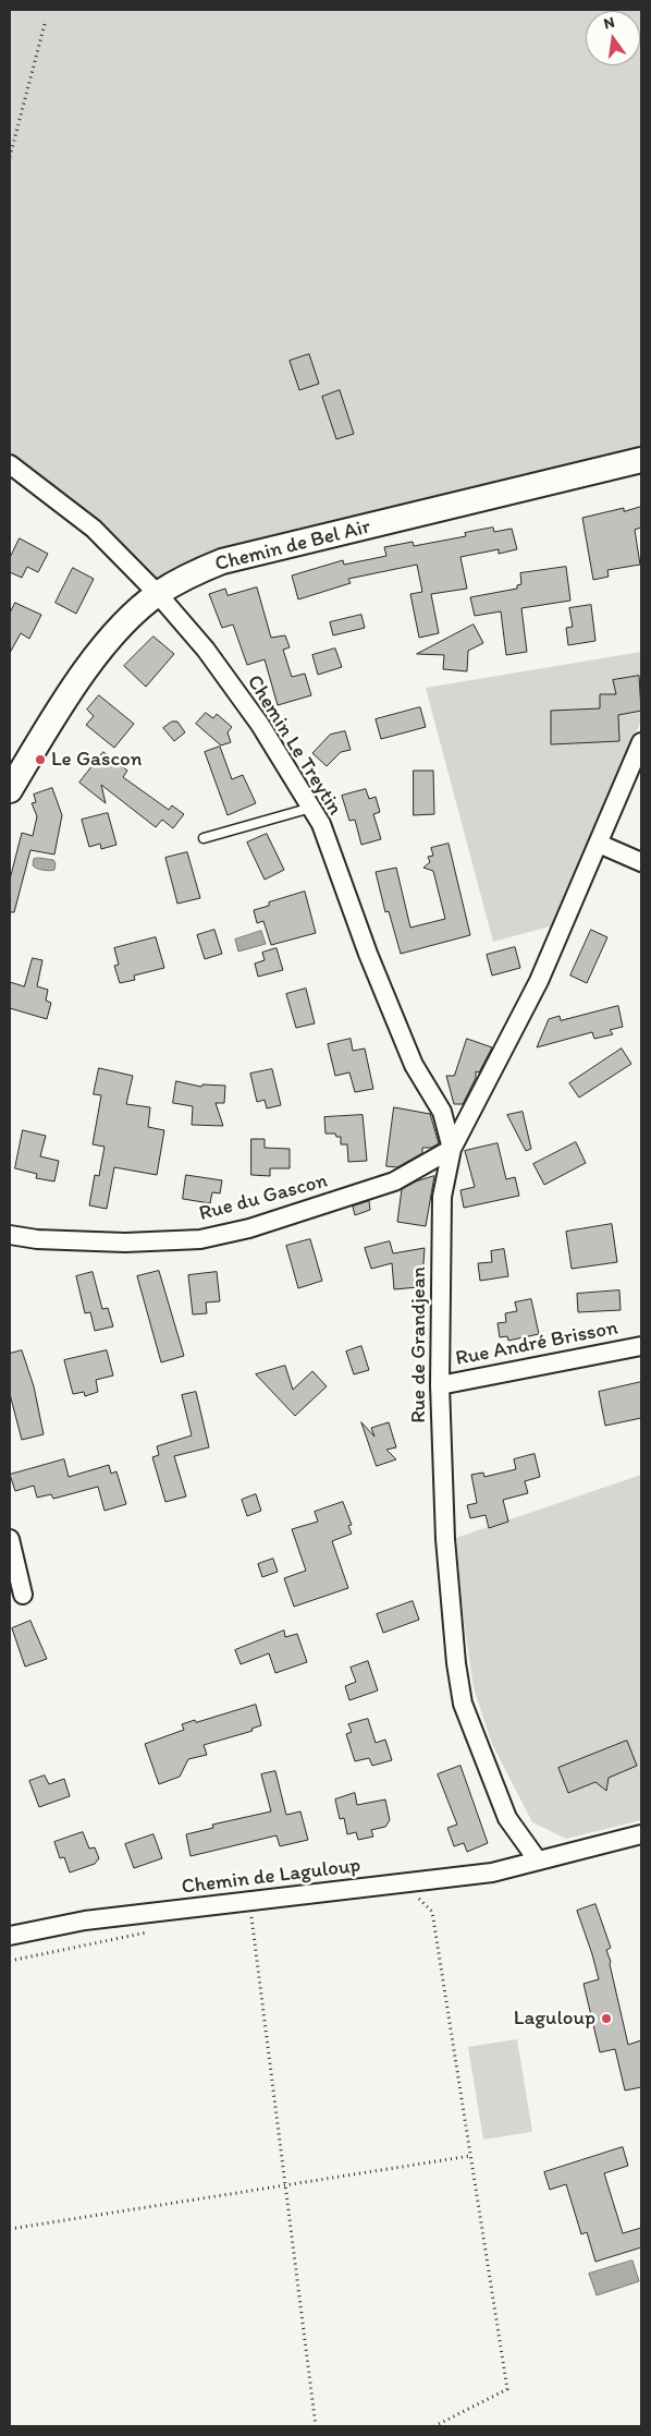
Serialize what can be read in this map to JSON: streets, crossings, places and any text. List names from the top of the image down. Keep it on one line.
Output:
{"streets":{"street":["Chemin de Bel Air","Chemin Le Treytin","Rue du Gascon","Rue André Brisson","Rue de Grandjean","Chemin de Laguloup"]},"crossings":[["Chemin de Bel Air","Chemin Le Treytin"],["Chemin Le Treytin","Rue du Gascon"],["Chemin Le Treytin","Rue de Grandjean"],["Rue du Gascon","Rue de Grandjean"],["Rue André Brisson","Rue de Grandjean"],["Rue de Grandjean","Chemin de Laguloup"]],"places":["Le Gascon","Laguloup"],"north":"top"}
